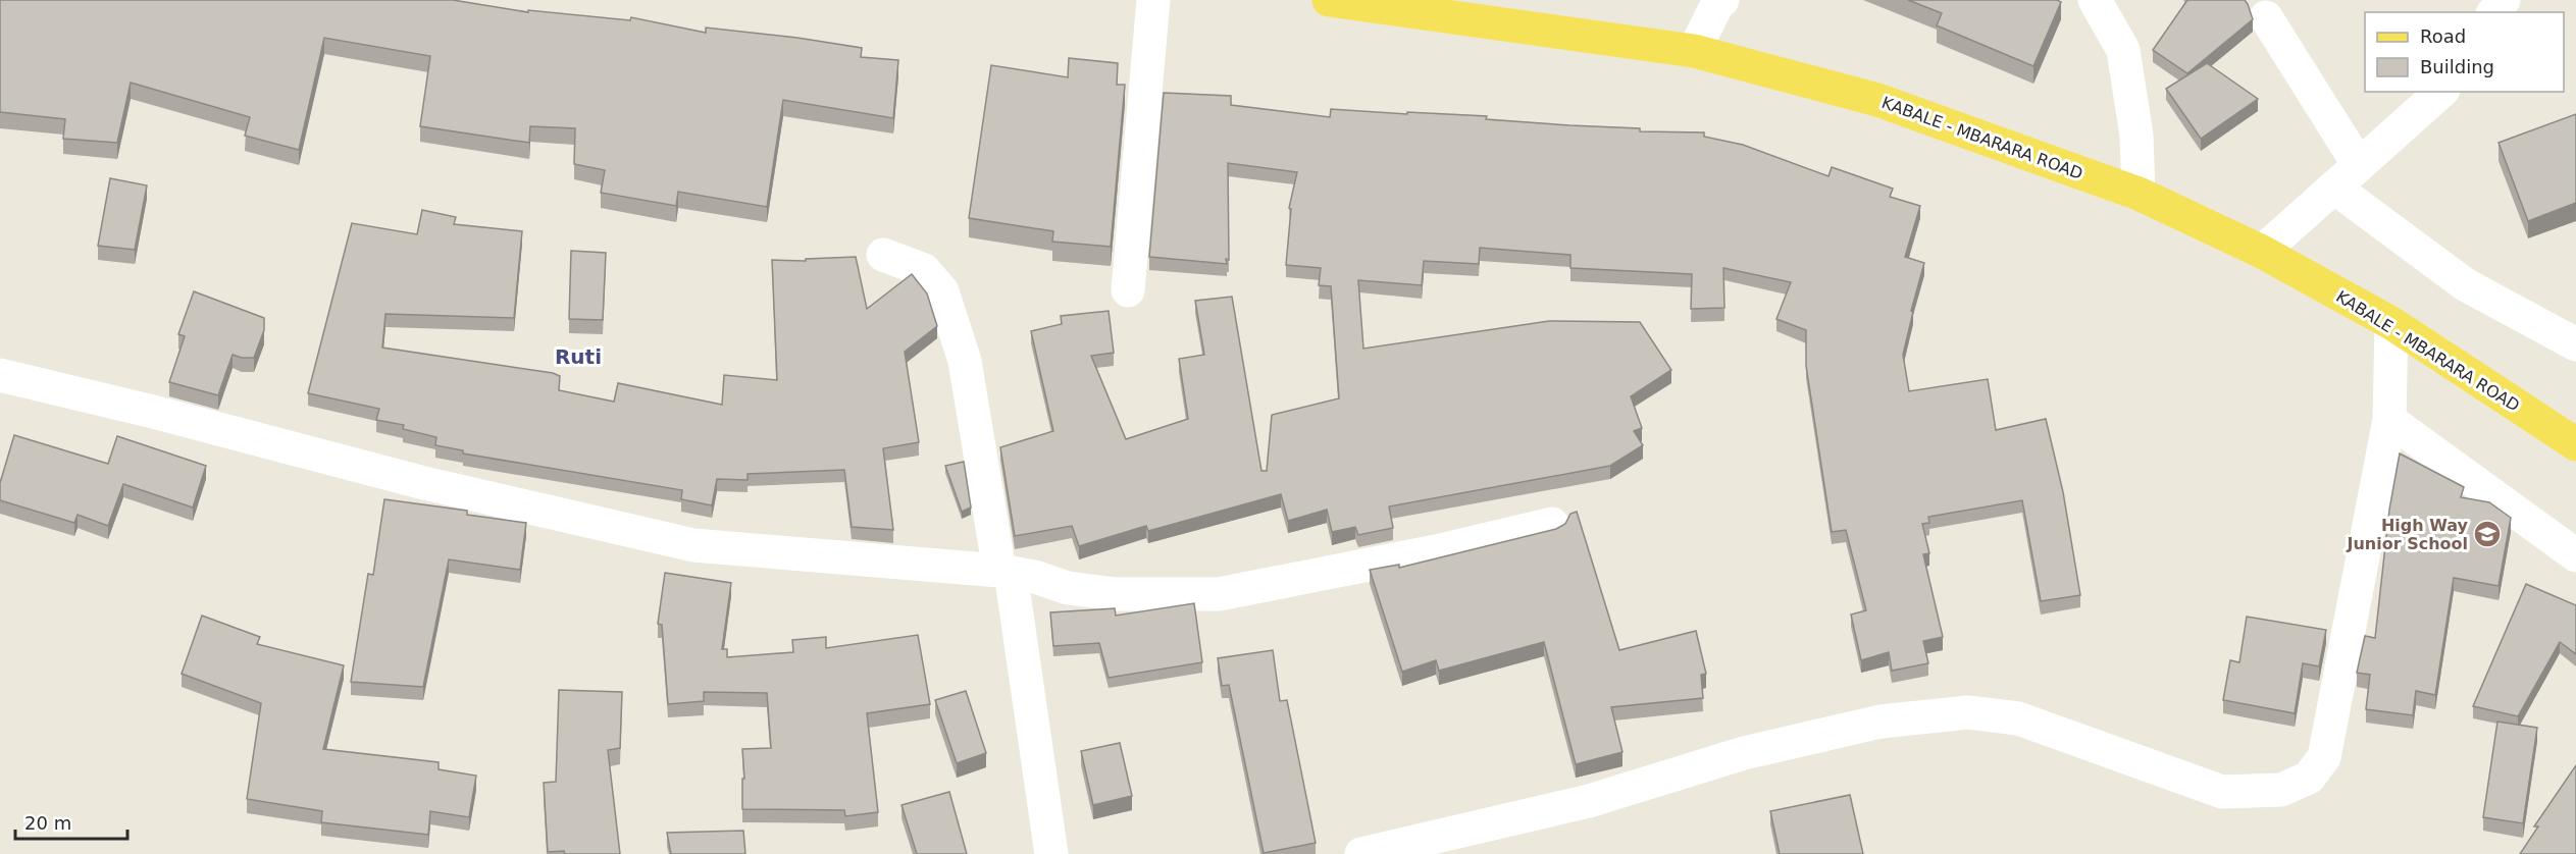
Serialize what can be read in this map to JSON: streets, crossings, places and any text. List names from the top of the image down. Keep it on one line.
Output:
{"streets":{"main road":["KABALE - MBARARA ROAD"]},"districts":["Ruti"],"places":{"school or university":["High Way Junior School"]},"legend":["Road","Building"],"scale_bar":"20 m"}
